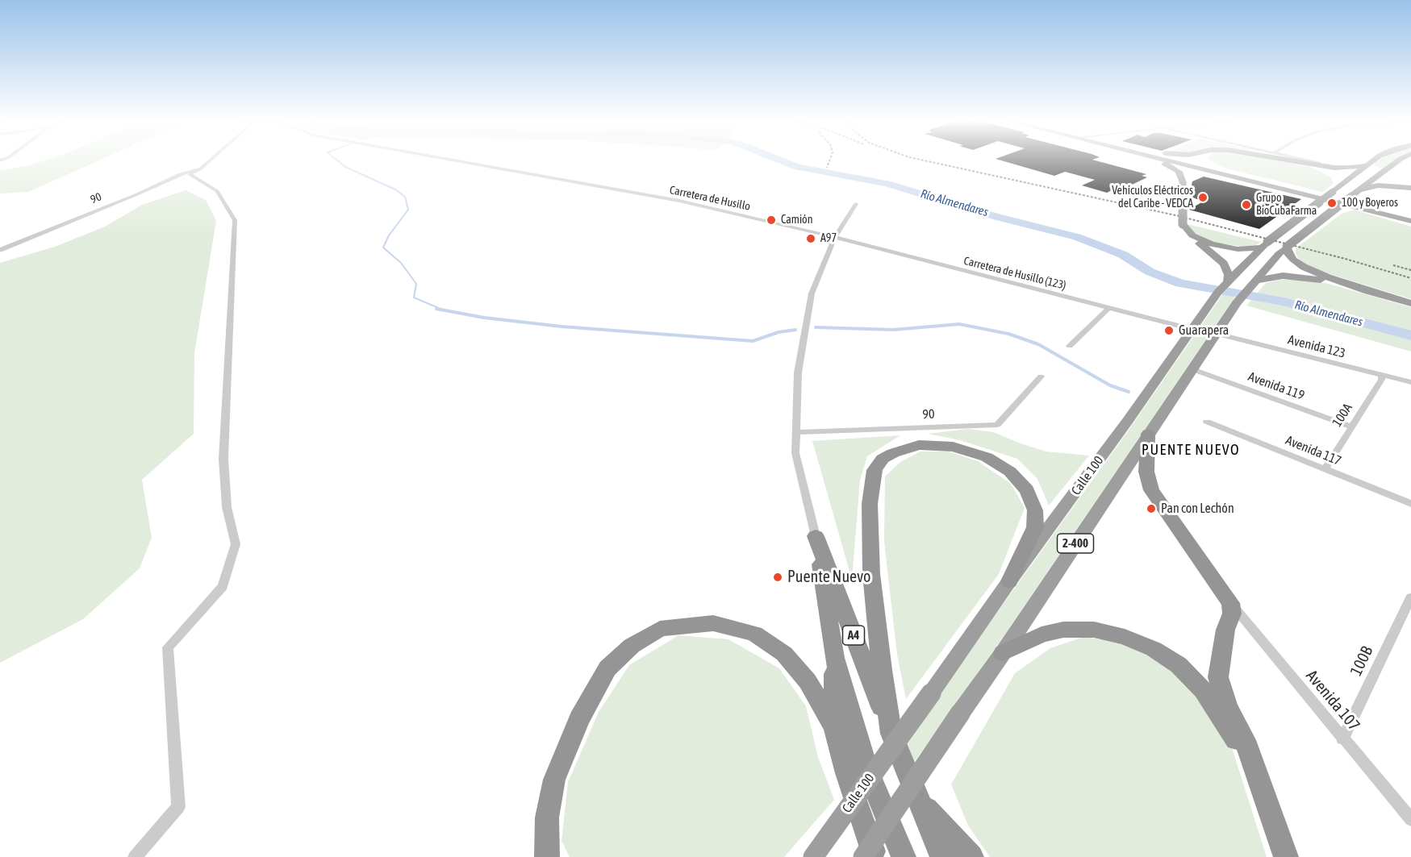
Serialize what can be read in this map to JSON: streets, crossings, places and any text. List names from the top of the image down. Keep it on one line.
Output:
{"streets":{"highway":["Calle 100","2-400","A4"],"street":["90","Carretera de Husillo","Carretera de Husillo (123)","Avenida 123","Avenida 119","100A","Avenida 117","100B","Avenida 107"]},"crossings":[["Carretera de Husillo","Carretera de Husillo (123)"],["Carretera de Husillo (123)","Calle 100"],["Avenida 123","100A"],["Avenida 123","Calle 100"],["Avenida 119","100A"],["Avenida 119","Calle 100"],["100A","Avenida 117"],["100B","Avenida 107"]],"districts":["PUENTE NUEVO"],"water":["Río Almendares"],"places":["Vehículos Eléctricos del Caribe - VEDCA","100 y Boyeros","Grupo BioCubaFarma","Camión","A97","Guarapera","Pan con Lechón","Puente Nuevo"]}
